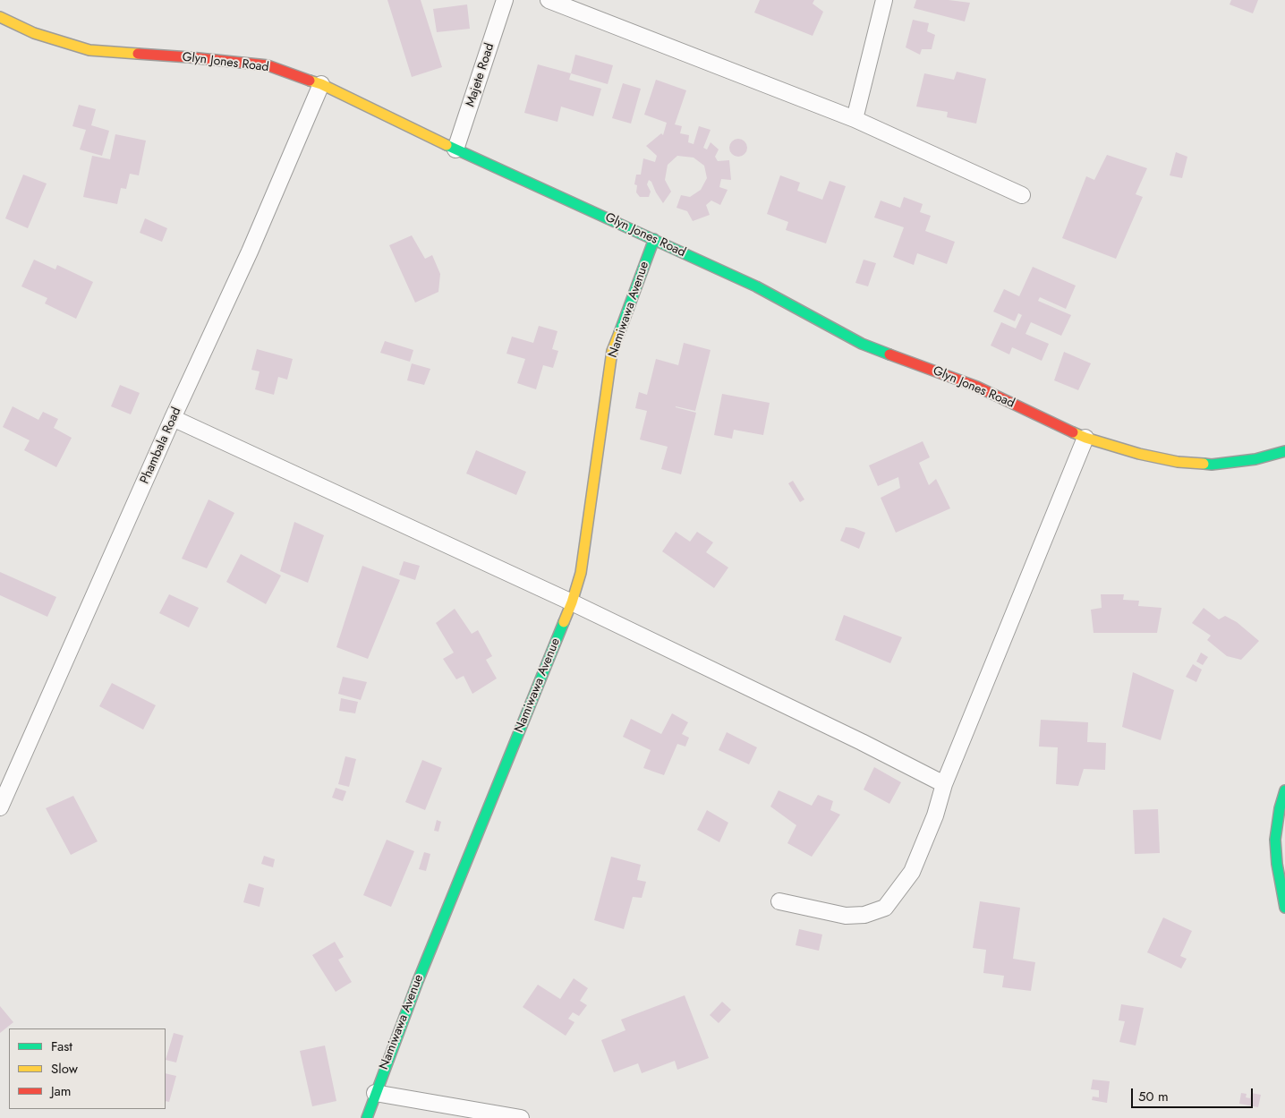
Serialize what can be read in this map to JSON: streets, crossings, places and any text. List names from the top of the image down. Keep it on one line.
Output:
{"streets":{"street":["Glyn Jones Road","Majete Road","Namiwawa Avenue","Phambala Road"]},"crossings":[["Glyn Jones Road","Majete Road"],["Glyn Jones Road","Namiwawa Avenue"],["Glyn Jones Road","Phambala Road"]],"legend":["Fast","Slow","Jam"],"scale_bar":"50 m"}
